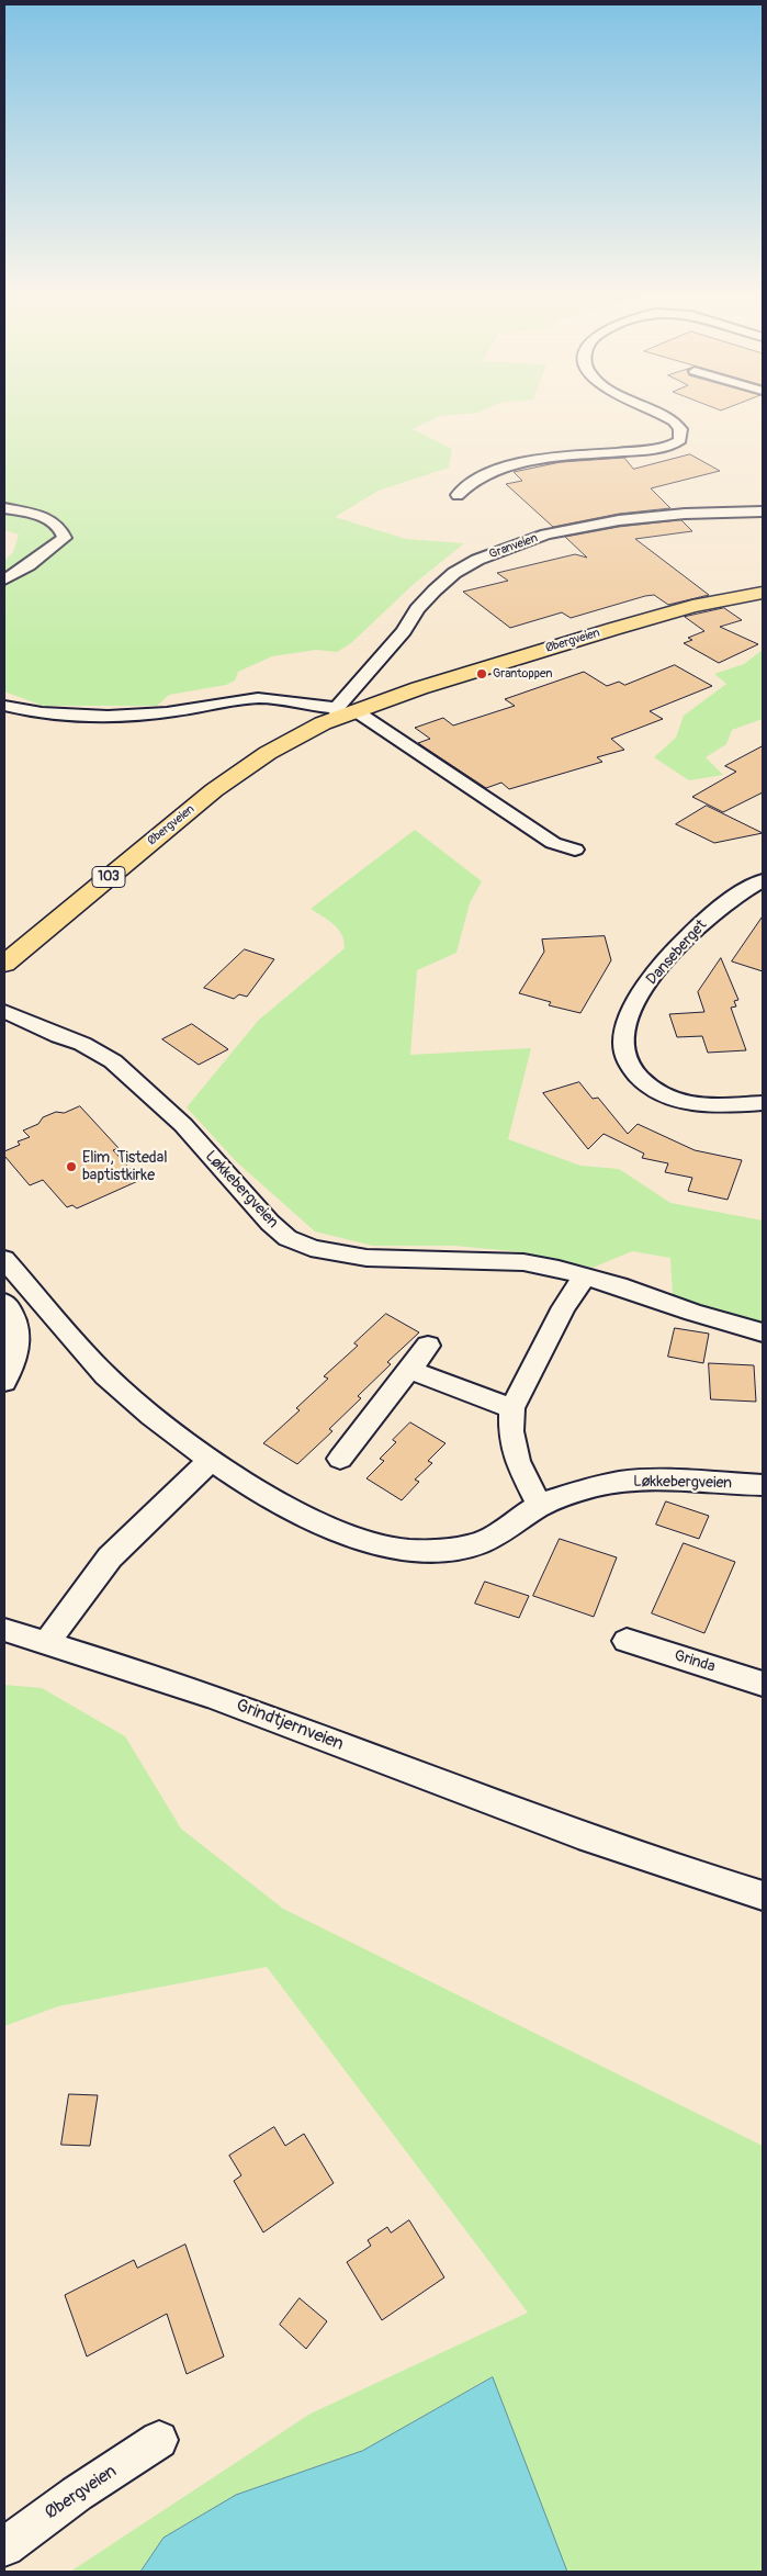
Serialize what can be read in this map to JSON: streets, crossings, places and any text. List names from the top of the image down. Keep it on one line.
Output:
{"streets":{"main road":["Øbergveien","103"],"street":["Granveien","Danseberget","Løkkebergveien","Grinda","Grindtjernveien"]},"crossings":[["Granveien","Øbergveien"]],"places":["Grantoppen","Elim, Tistedal baptistkirke"]}
